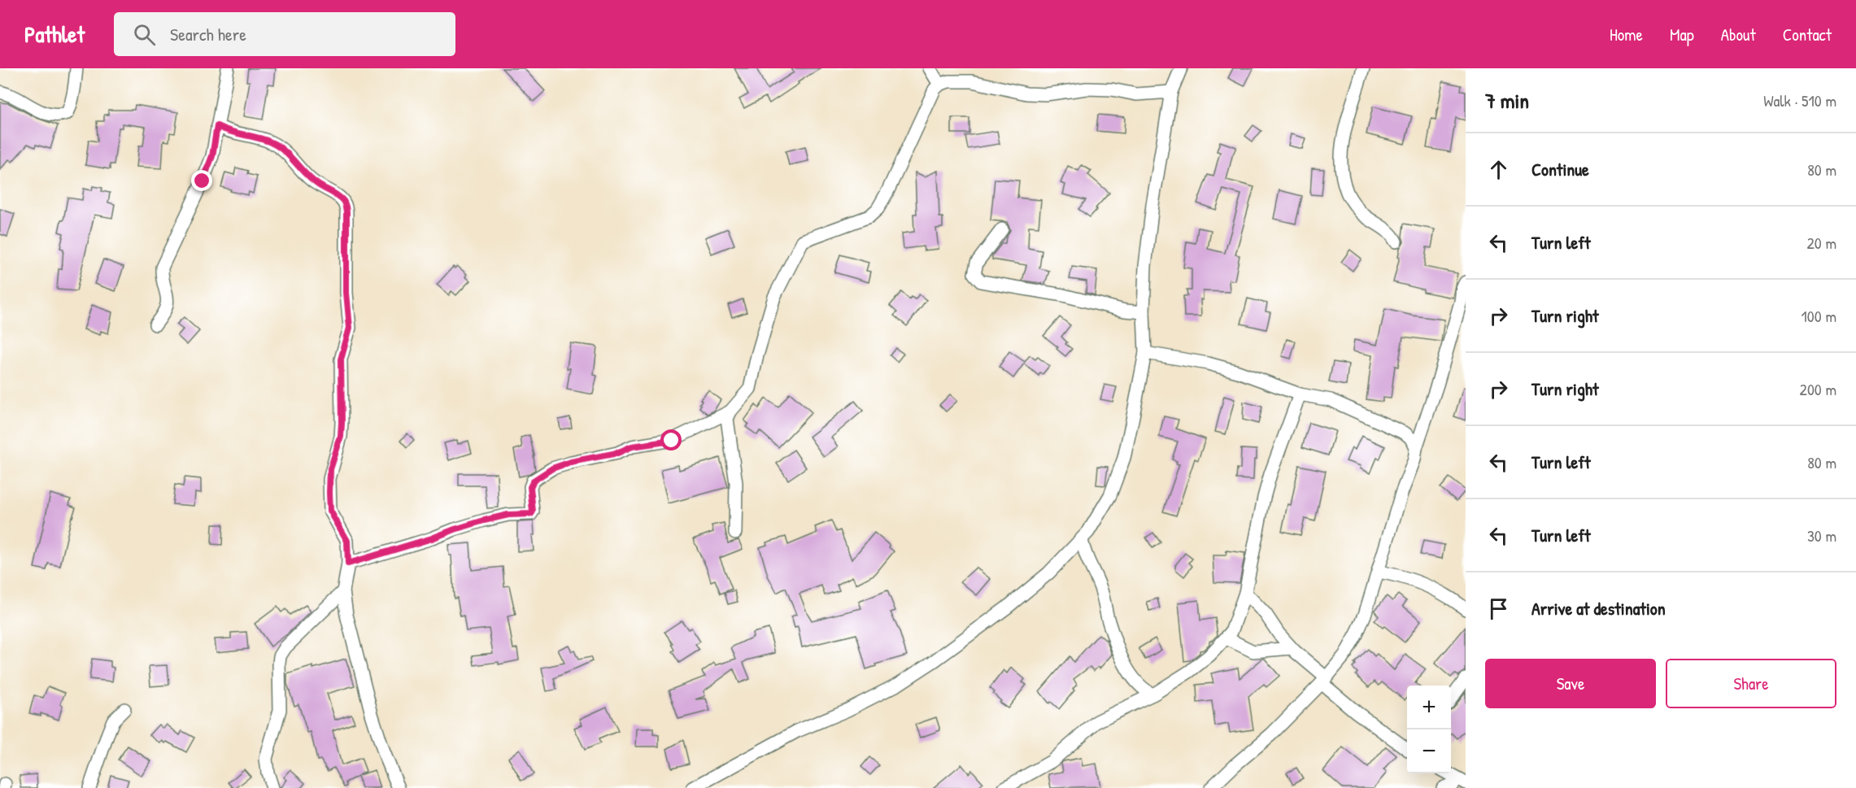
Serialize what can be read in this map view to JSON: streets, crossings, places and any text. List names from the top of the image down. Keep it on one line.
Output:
{"page":{"header":"Pathlet","search":"Search here","nav":["Home","Map","About","Contact"],"heading":["7 min","Walk · 510 m"],"list":[["Continue","80 m"],["Turn left","20 m"],["Turn right","100 m"],["Turn right","200 m"],["Turn left","80 m"],["Turn left","30 m"],"Arrive at destination"],"buttons":["Save","Share"],"map_buttons":["+","−"]}}
